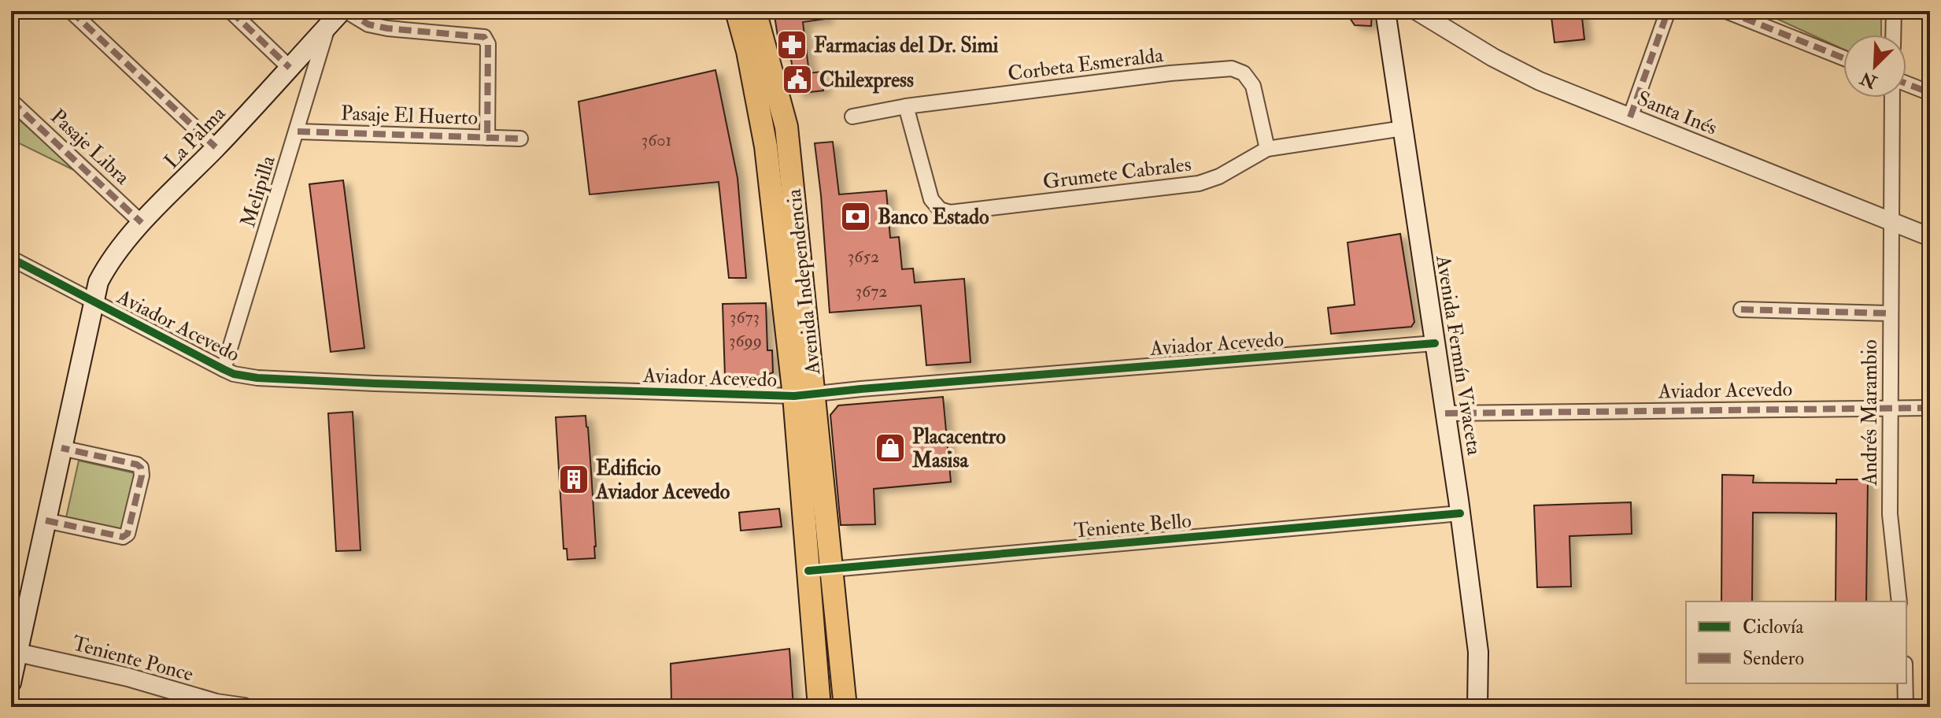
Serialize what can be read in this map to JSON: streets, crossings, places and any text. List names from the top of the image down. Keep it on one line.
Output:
{"streets":{"main road":["La Palma","Avenida Independencia","Avenida Fermín Vivaceta"],"street":["Corbeta Esmeralda","Santa Inés","Pasaje El Huerto","Pasaje Libra","Grumete Cabrales","Melipilla","Aviador Acevedo","Andrés Marambio","Teniente Bello","Teniente Ponce"]},"crossings":[["Corbeta Esmeralda","Grumete Cabrales"],["Santa Inés","Andrés Marambio"],["Pasaje El Huerto","Melipilla"],["La Palma","Pasaje Libra"],["La Palma","Melipilla"],["La Palma","Aviador Acevedo"],["La Palma","Teniente Ponce"],["Grumete Cabrales","Avenida Fermín Vivaceta"],["Melipilla","Aviador Acevedo"],["Avenida Independencia","Aviador Acevedo"],["Avenida Independencia","Teniente Bello"],["Aviador Acevedo","Avenida Fermín Vivaceta"],["Aviador Acevedo","Andrés Marambio"],["Avenida Fermín Vivaceta","Teniente Bello"]],"places":{"pharmacy":["Farmacias del Dr. Simi"],"public building":["Chilexpress"],"bank":["Banco Estado"],"shop":["Placacentro Masisa"],"building":["Edificio Aviador Acevedo"]},"house_numbers":["3601","3652","3672","3673","3699"],"legend":["Ciclovía","Sendero"],"north":"bottom left"}
